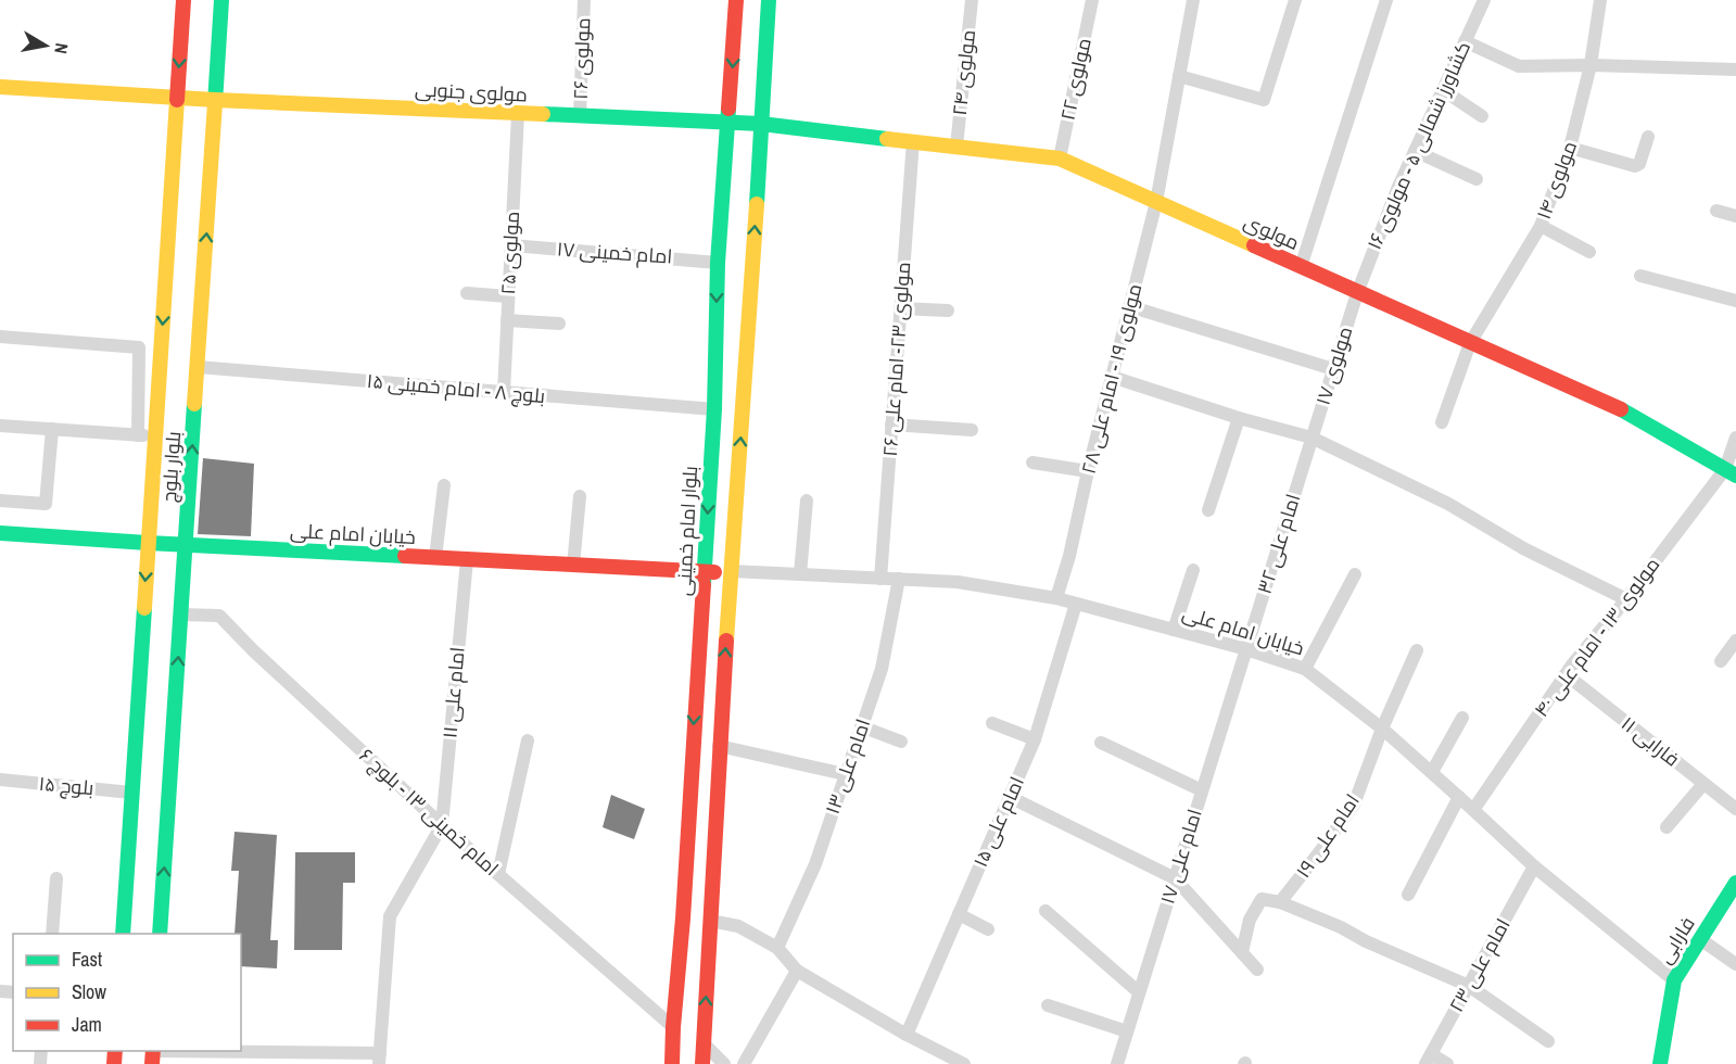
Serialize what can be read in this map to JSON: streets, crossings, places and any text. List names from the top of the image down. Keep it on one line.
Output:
{"streets":{"main road":["مولوی جنوبی","مولوی","بلوار بلوچ","بلوار امام خمینی","خیابان امام علی","فارابی"],"street":["مولوی ۲۶","مولوی ۲۴","مولوی ۲۲","کشاورز شمالی ۵ - مولوی ۱۶","مولوی ۱۴","مولوی ۲۵","امام خمینی ۱۷","مولوی ۲۳- امام علی ۲۶","مولوی ۱۷","مولوی ۱۹ - امام علی ۲۸","بلوچ ۸ - امام خمینی ۱۵","امام علی ۳۲","مولوی ۱۳ - امام علی ۴۰","امام علی ۱۱","فارابی ۱۱","امام علی ۱۳","بلوچ ۱۵","امام خمینی ۱۳ - بلوچ ۶","امام علی ۱۵","امام علی ۱۹","امام علی ۱۷","امام علی ۲۳"]},"crossings":[["مولوی ۲۶","مولوی جنوبی"],["مولوی ۲۴","مولوی"],["مولوی ۲۲","مولوی"],["مولوی جنوبی","مولوی"],["مولوی جنوبی","مولوی ۲۵"],["مولوی جنوبی","بلوار بلوچ"],["مولوی جنوبی","بلوار امام خمینی"],["کشاورز شمالی ۵ - مولوی ۱۶","مولوی"],["کشاورز شمالی ۵ - مولوی ۱۶","مولوی ۱۷"],["مولوی ۱۴","مولوی"],["مولوی","مولوی ۲۳- امام علی ۲۶"],["مولوی","مولوی ۱۷"],["مولوی","مولوی ۱۹ - امام علی ۲۸"],["مولوی","مولوی ۱۳ - امام علی ۴۰"],["مولوی ۲۵","امام خمینی ۱۷"],["مولوی ۲۵","بلوچ ۸ - امام خمینی ۱۵"],["امام خمینی ۱۷","بلوار امام خمینی"],["مولوی ۲۳- امام علی ۲۶","خیابان امام علی"],["مولوی ۱۷","امام علی ۳۲"],["مولوی ۱۹ - امام علی ۲۸","خیابان امام علی"],["بلوچ ۸ - امام خمینی ۱۵","بلوار بلوچ"],["بلوچ ۸ - امام خمینی ۱۵","بلوار امام خمینی"],["بلوار بلوچ","خیابان امام علی"],["بلوار بلوچ","بلوچ ۱۵"],["بلوار بلوچ","امام خمینی ۱۳ - بلوچ ۶"],["بلوار امام خمینی","خیابان امام علی"],["بلوار امام خمینی","امام خمینی ۱۳ - بلوچ ۶"],["خیابان امام علی","امام علی ۳۲"],["خیابان امام علی","مولوی ۱۳ - امام علی ۴۰"],["خیابان امام علی","امام علی ۱۱"],["خیابان امام علی","امام علی ۱۳"],["خیابان امام علی","امام علی ۱۵"],["خیابان امام علی","امام علی ۱۹"],["خیابان امام علی","امام علی ۱۷"],["خیابان امام علی","فارابی"],["خیابان امام علی","امام علی ۲۳"],["امام علی ۳۲","امام علی ۱۷"],["مولوی ۱۳ - امام علی ۴۰","فارابی ۱۱"],["امام علی ۱۱","امام خمینی ۱۳ - بلوچ ۶"]],"legend":["Fast","Slow","Jam"],"north":"right"}
